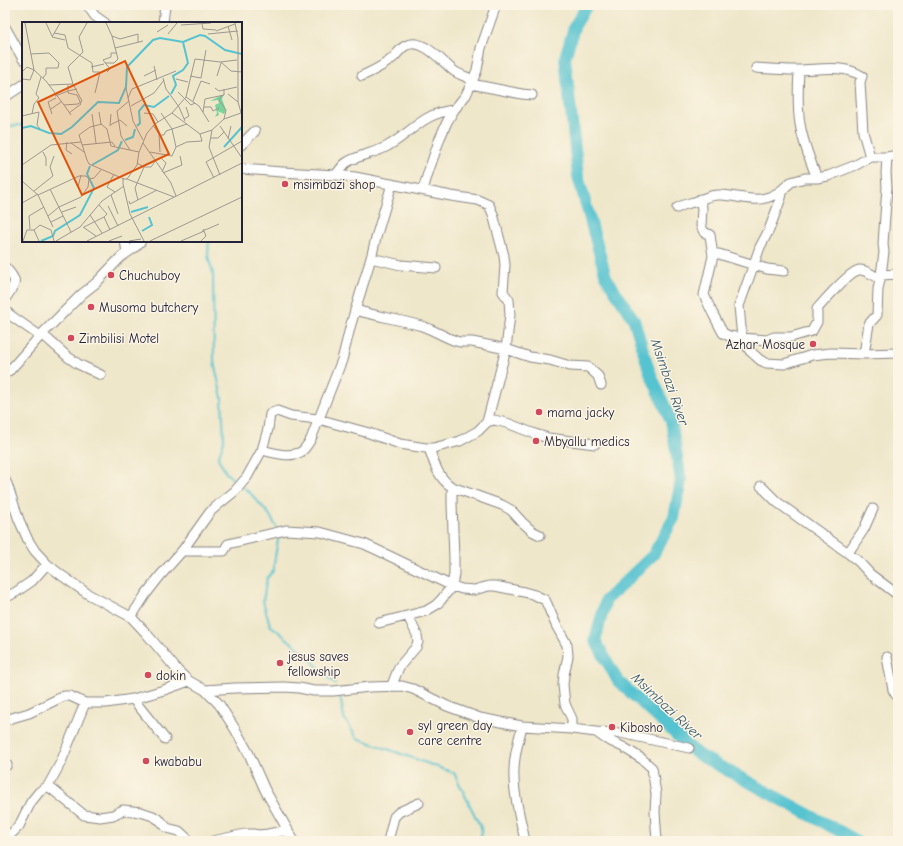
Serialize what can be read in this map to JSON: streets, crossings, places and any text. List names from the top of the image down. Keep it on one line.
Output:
{"water":["Msimbazi River"],"places":["msimbazi shop","Chuchuboy","Musoma butchery","Zimbilisi Motel","Azhar Mosque","mama jacky","Mbyallu medics","jesus saves fellowship","dokin","Kibosho","syl green day care centre","kwababu"]}
